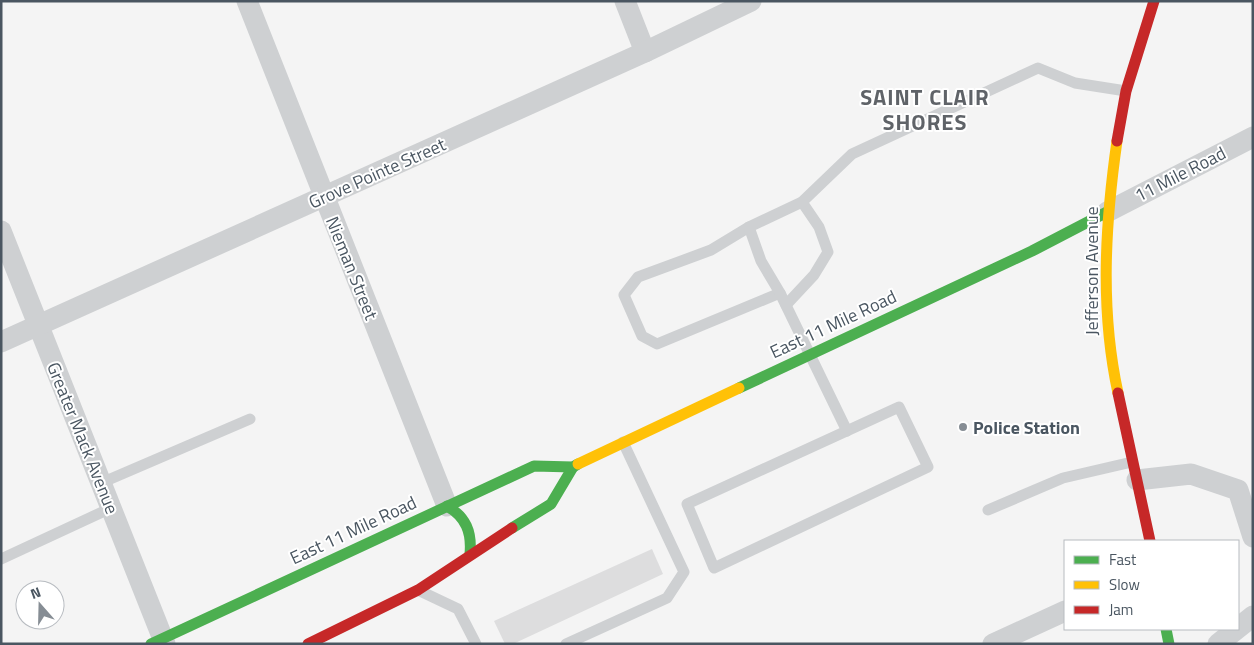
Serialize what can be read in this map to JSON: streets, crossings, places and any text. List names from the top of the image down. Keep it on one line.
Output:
{"streets":{"main road":["Jefferson Avenue","East 11 Mile Road"],"street":["Grove Pointe Street","11 Mile Road","Nieman Street","Greater Mack Avenue"]},"crossings":[["Grove Pointe Street","Nieman Street"],["Grove Pointe Street","Greater Mack Avenue"],["11 Mile Road","Jefferson Avenue"],["11 Mile Road","East 11 Mile Road"],["Nieman Street","East 11 Mile Road"],["Jefferson Avenue","East 11 Mile Road"],["East 11 Mile Road","Greater Mack Avenue"]],"districts":["SAINT CLAIR SHORES"],"places":["Police Station"],"legend":["Fast","Slow","Jam"],"north":"top"}
